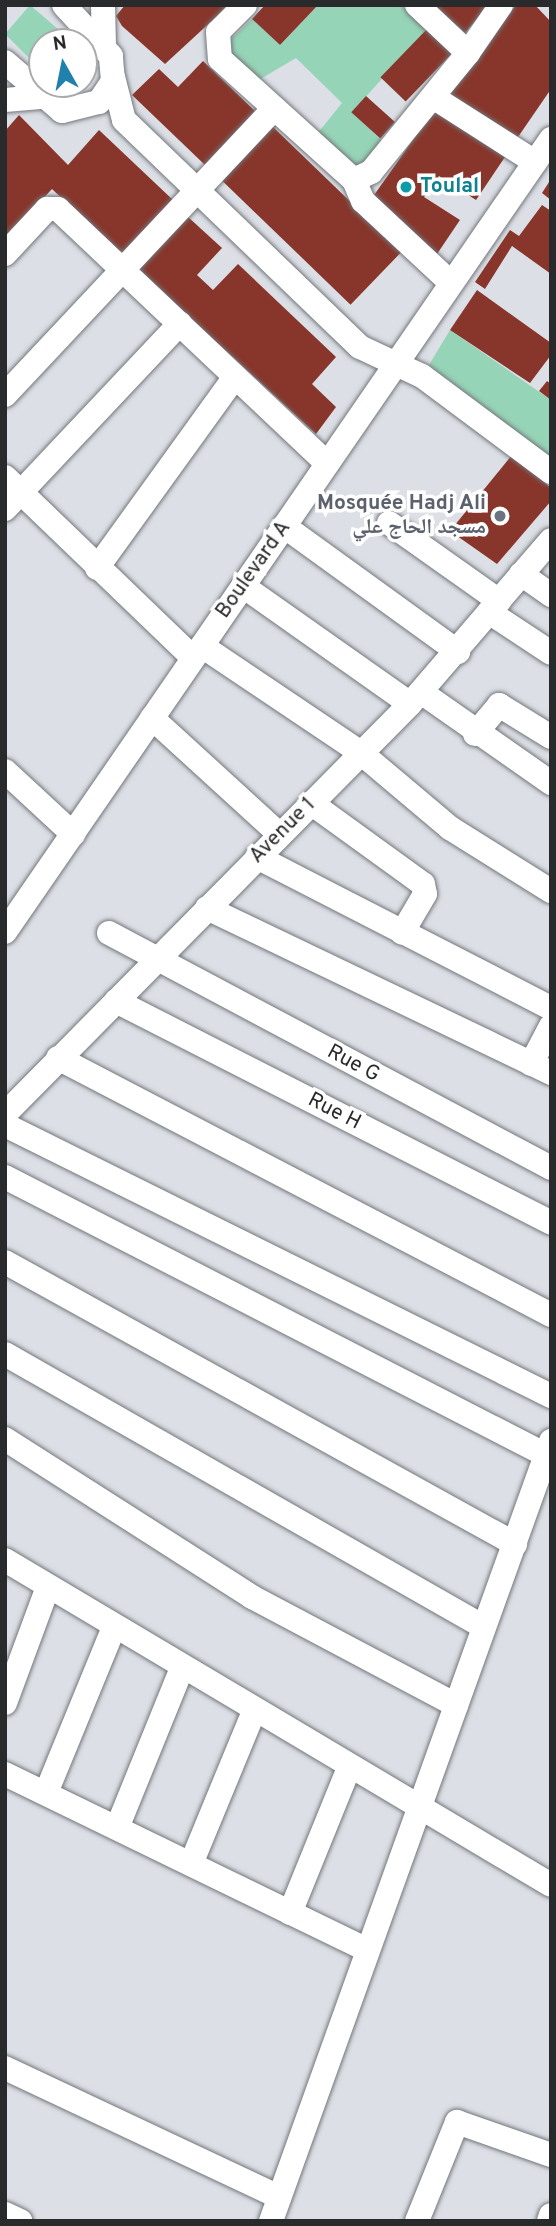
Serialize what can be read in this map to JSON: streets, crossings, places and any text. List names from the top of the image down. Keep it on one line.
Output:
{"streets":{"street":["Boulevard A","Avenue 1","Rue G","Rue H"]},"crossings":[["Avenue 1","Rue G"],["Avenue 1","Rue H"]],"places":["Toulal","Mosquée Hadj Ali مسجد الحاج علي"],"north":"top"}
